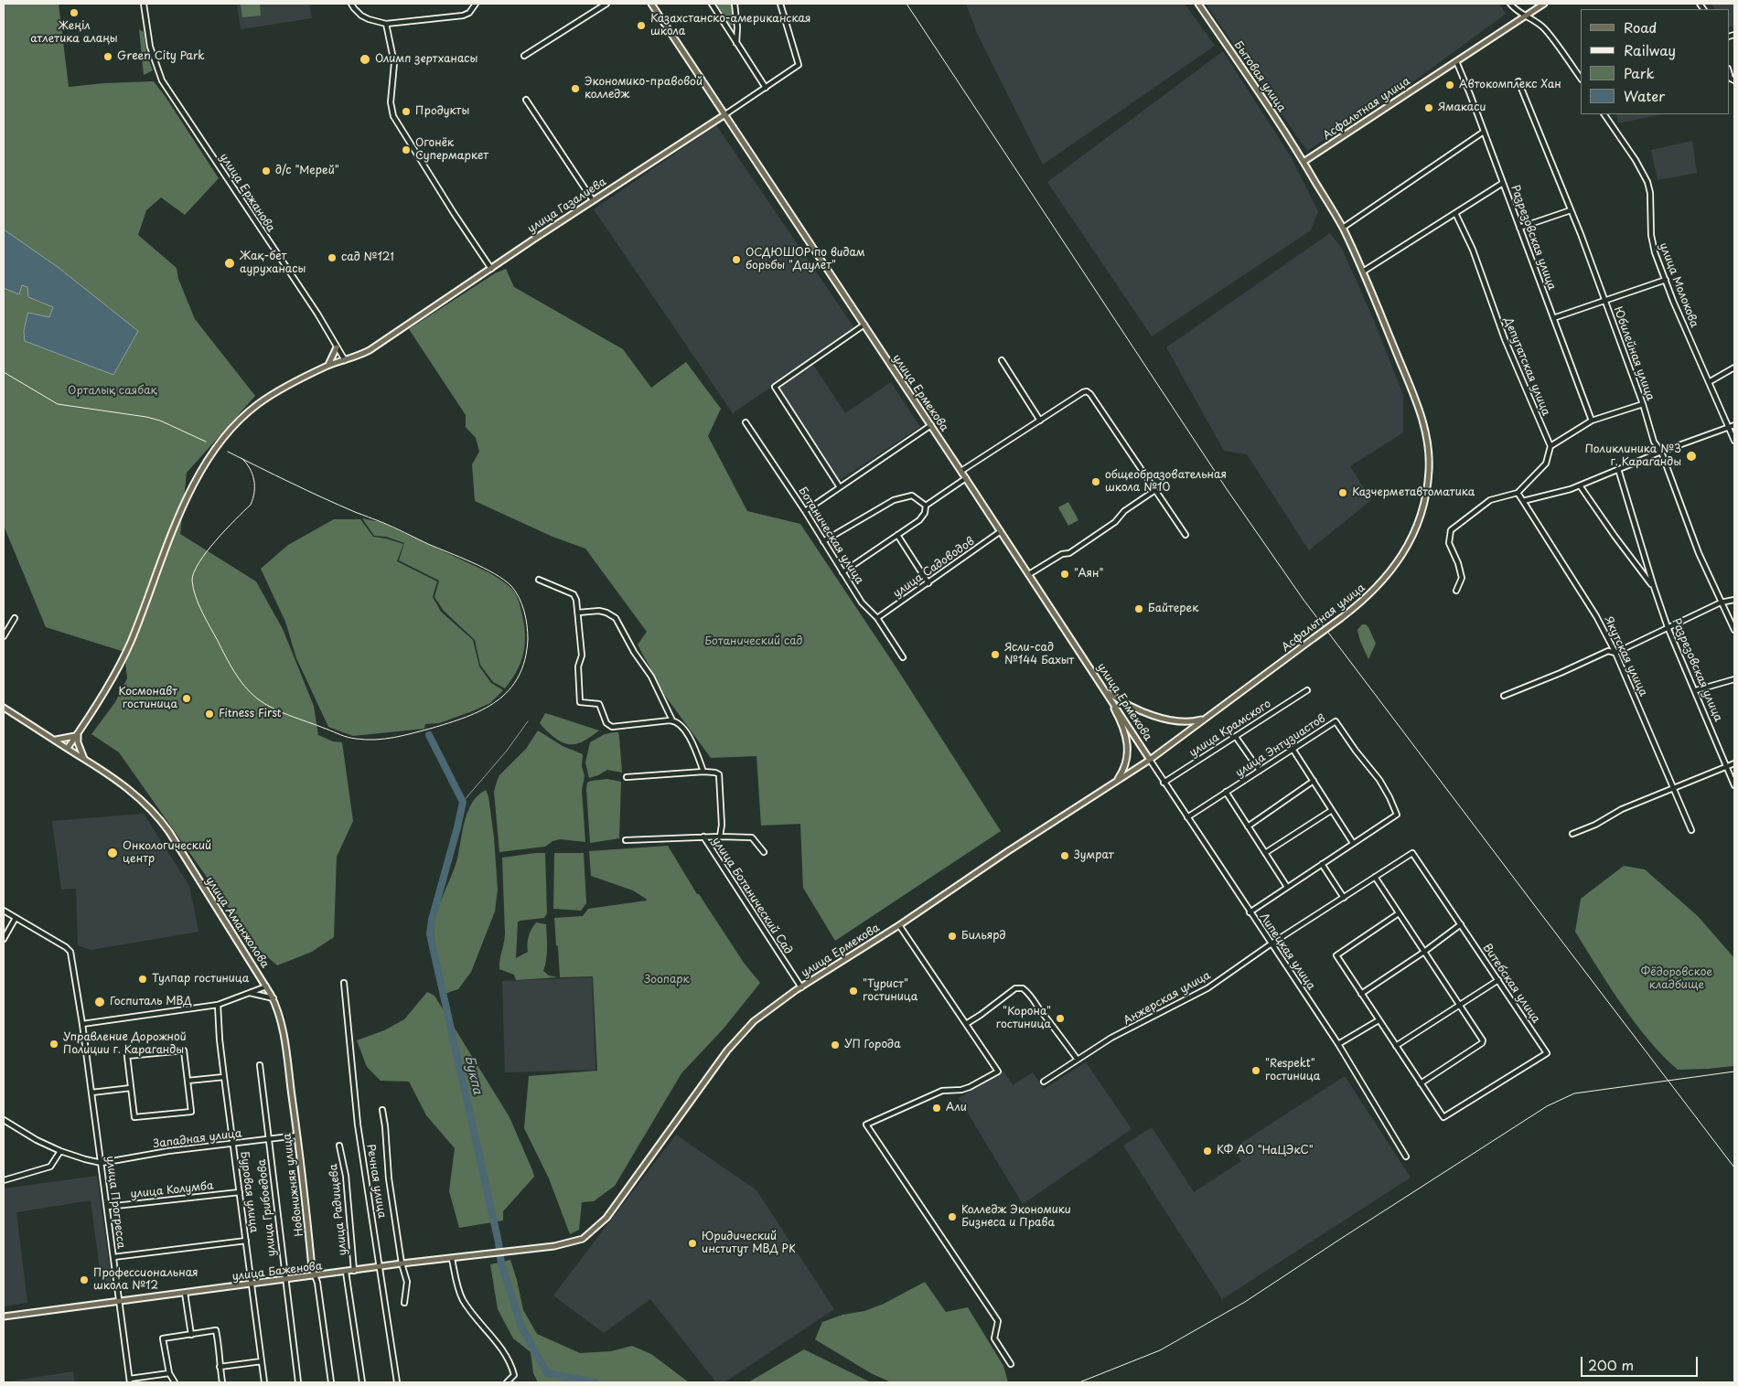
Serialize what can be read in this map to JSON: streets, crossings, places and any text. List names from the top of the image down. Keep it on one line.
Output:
{"streets":{"main road":["Бытовая улица","Асфальтная улица","улица Газалиева","улица Ермекова","улица Аманжолова","Новонижняя улица","улица Баженова"],"street":["улица Ержанова","Разрезовская улица","улица Молокова","Юбилейная улица","Депутатская улица","Ботаническая улица","улица Садоводов","Якутская улица","улица Крамского","улица Энтузиастов","улица Ботанический Сад","Липецкая улица","Витебская улица","Анжерская улица","Западная улица","Речная улица","улица Колумба","Буровая улица","улица Прогресса","улица Грибоедова","улица Радищева"]},"crossings":[["Бытовая улица","Асфальтная улица"],["Асфальтная улица","Разрезовская улица"],["Асфальтная улица","улица Ермекова"],["Асфальтная улица","Липецкая улица"],["улица Ержанова","улица Газалиева"],["улица Газалиева","улица Ермекова"],["улица Газалиева","улица Аманжолова"],["улица Ермекова","улица Садоводов"],["улица Ермекова","улица Ботанический Сад"],["улица Ермекова","Липецкая улица"],["улица Ермекова","улица Баженова"],["Ботаническая улица","улица Садоводов"],["улица Крамского","Липецкая улица"],["улица Энтузиастов","Липецкая улица"],["улица Аманжолова","Новонижняя улица"],["Липецкая улица","Анжерская улица"],["Витебская улица","Анжерская улица"],["Западная улица","Новонижняя улица"],["Западная улица","Буровая улица"],["Западная улица","улица Прогресса"],["Западная улица","улица Грибоедова"],["Речная улица","улица Баженова"],["Новонижняя улица","улица Баженова"],["улица Колумба","Буровая улица"],["улица Колумба","улица Прогресса"],["Буровая улица","улица Баженова"],["улица Прогресса","улица Баженова"],["улица Грибоедова","улица Баженова"],["улица Радищева","улица Баженова"]],"water":["Букпа"],"parks":["Орталық саябақ","Ботанический сад","Фёдоровское кладбище","Зоопарк"],"places":["Жеңіл атлетика алаңы","Казахстанско-американская школа","Green City Park","Олимп зертханасы","Автокомплекс Хан","Экономико-правовой колледж","Ямакаси","Продукты","Огонёк Супермаркет","д/с \"Мерей\"","сад №121","ОСДЮШОР по видам борьбы \"Даулет\"","Жақ-бет ауруханасы","Поликлиника №3 г. Караганды","общеобразовательная школа №10","Казчерметавтоматика","\"Аян\"","Байтерек","Ясли-сад №144 Бахыт","Космонавт гостиница","Fitness First","Онкологический центр","Зумрат","Бильярд","Тулпар гостиница","\"Турист\" гостиница","Госпиталь МВД","\"Корона\" гостиница","Управление Дорожной Полиции г. Караганды","УП Города","\"Respekt\" гостиница","Али","КФ АО \"НаЦЭкС\"","Колледж Экономики Бизнеса и Права","Юридический институт МВД РК","Профессиональная школа №12"],"legend":["Road","Railway","Park","Water"],"scale_bar":"200 m"}
